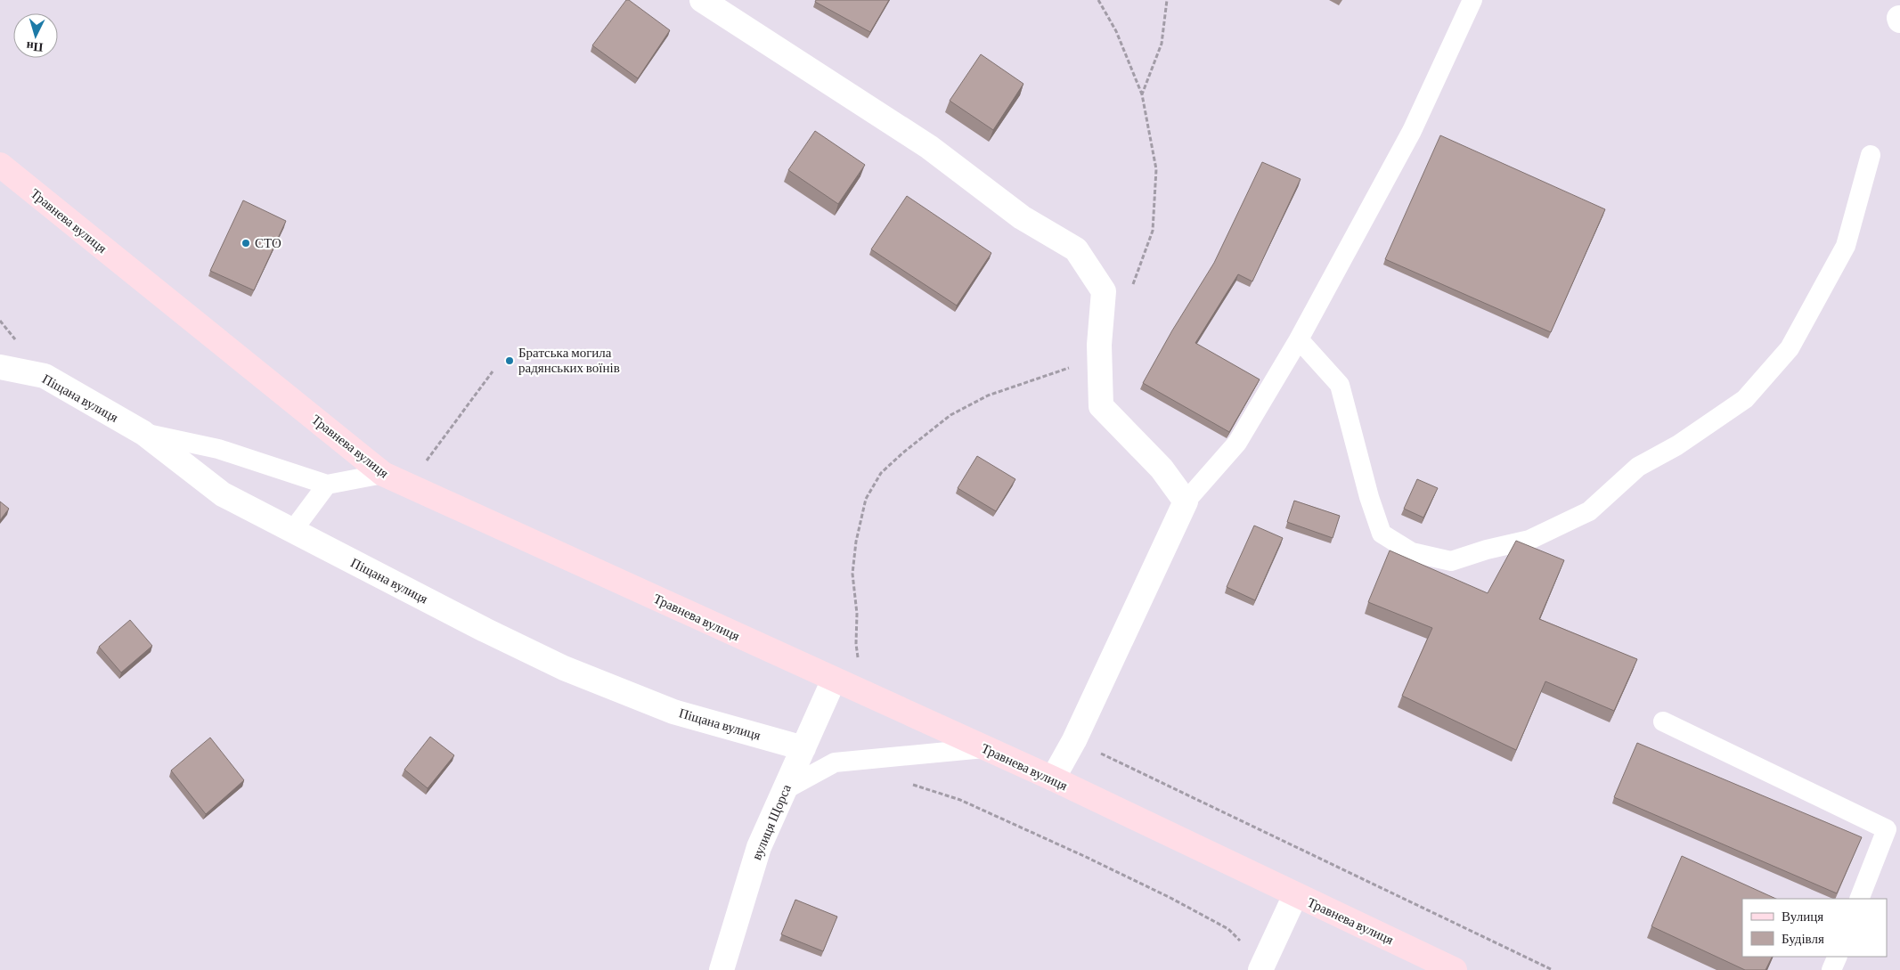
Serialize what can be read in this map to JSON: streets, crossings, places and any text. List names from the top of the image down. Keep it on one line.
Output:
{"streets":{"street":["Травнева вулиця","Піщана вулиця","вулиця Щорса"]},"crossings":[["Травнева вулиця","вулиця Щорса"],["Піщана вулиця","вулиця Щорса"]],"places":["СТО","Братська могила радянських воїнів"],"legend":["Вулиця","Будівля"],"north":"bottom"}
